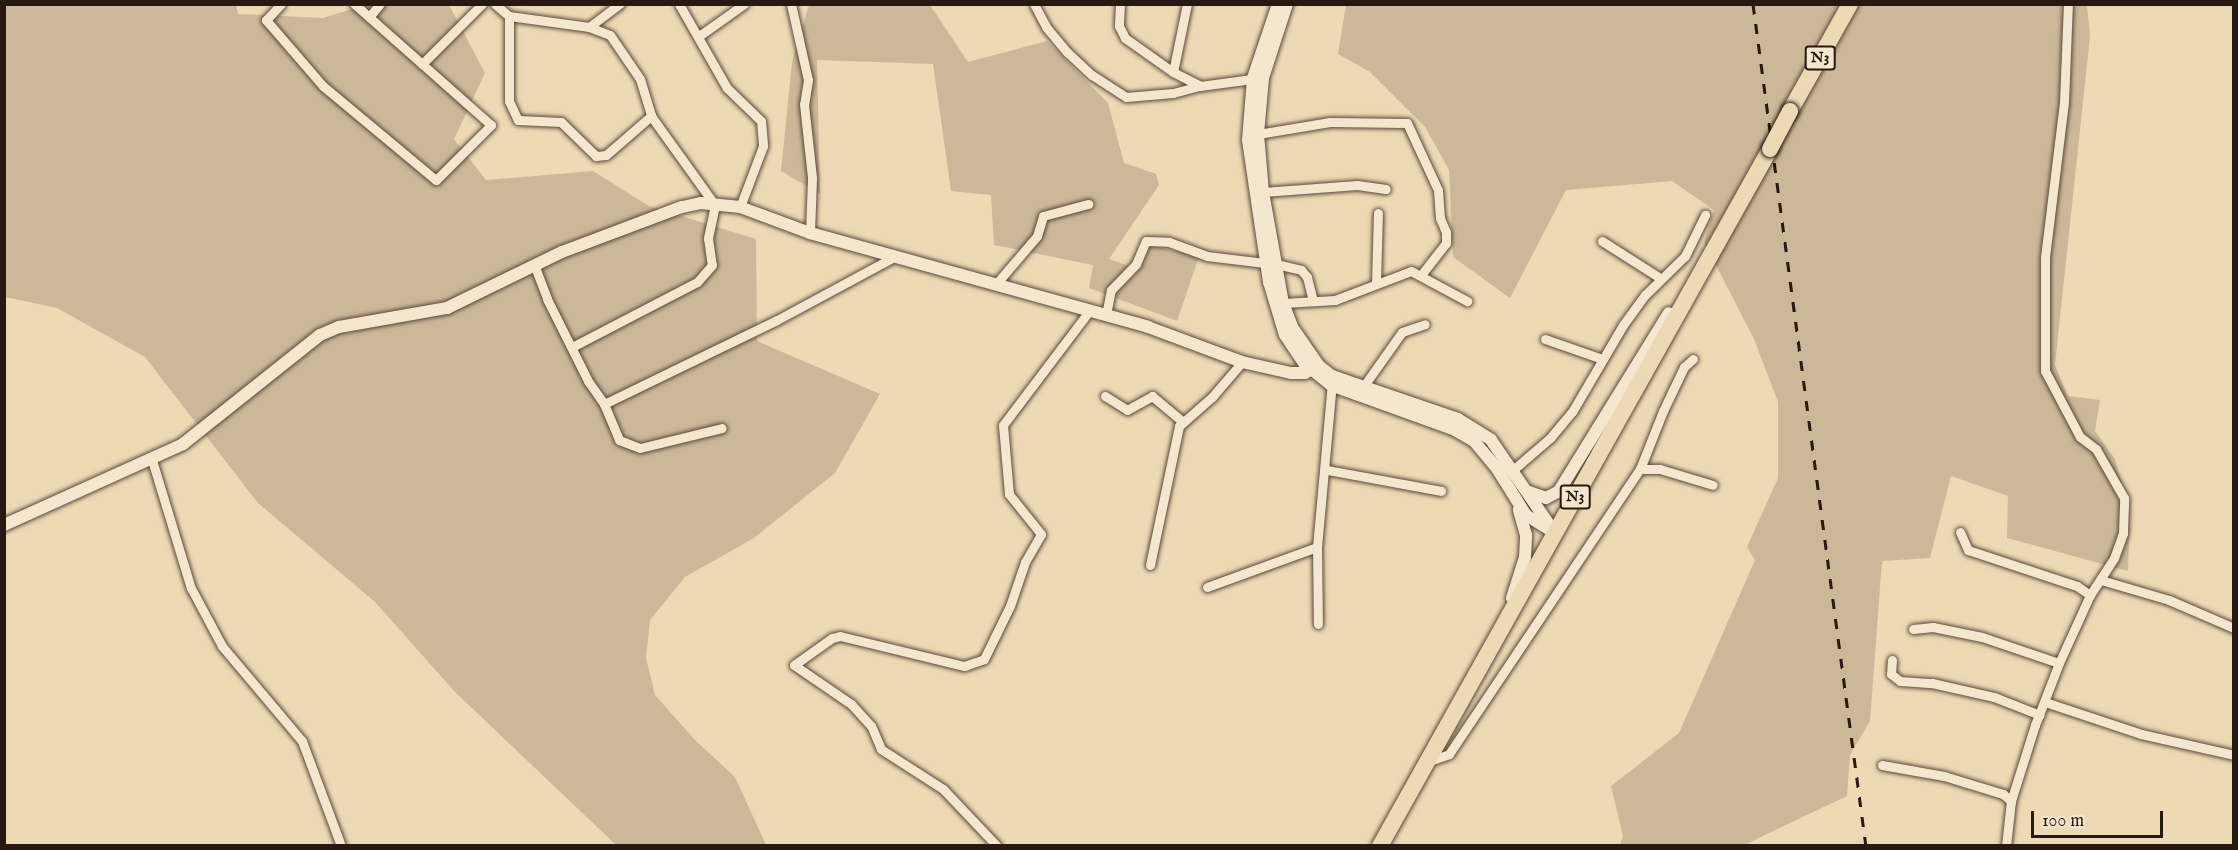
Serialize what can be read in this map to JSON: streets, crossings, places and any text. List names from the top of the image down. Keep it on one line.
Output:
{"streets":{"highway":["N3"]},"scale_bar":"100 m"}
